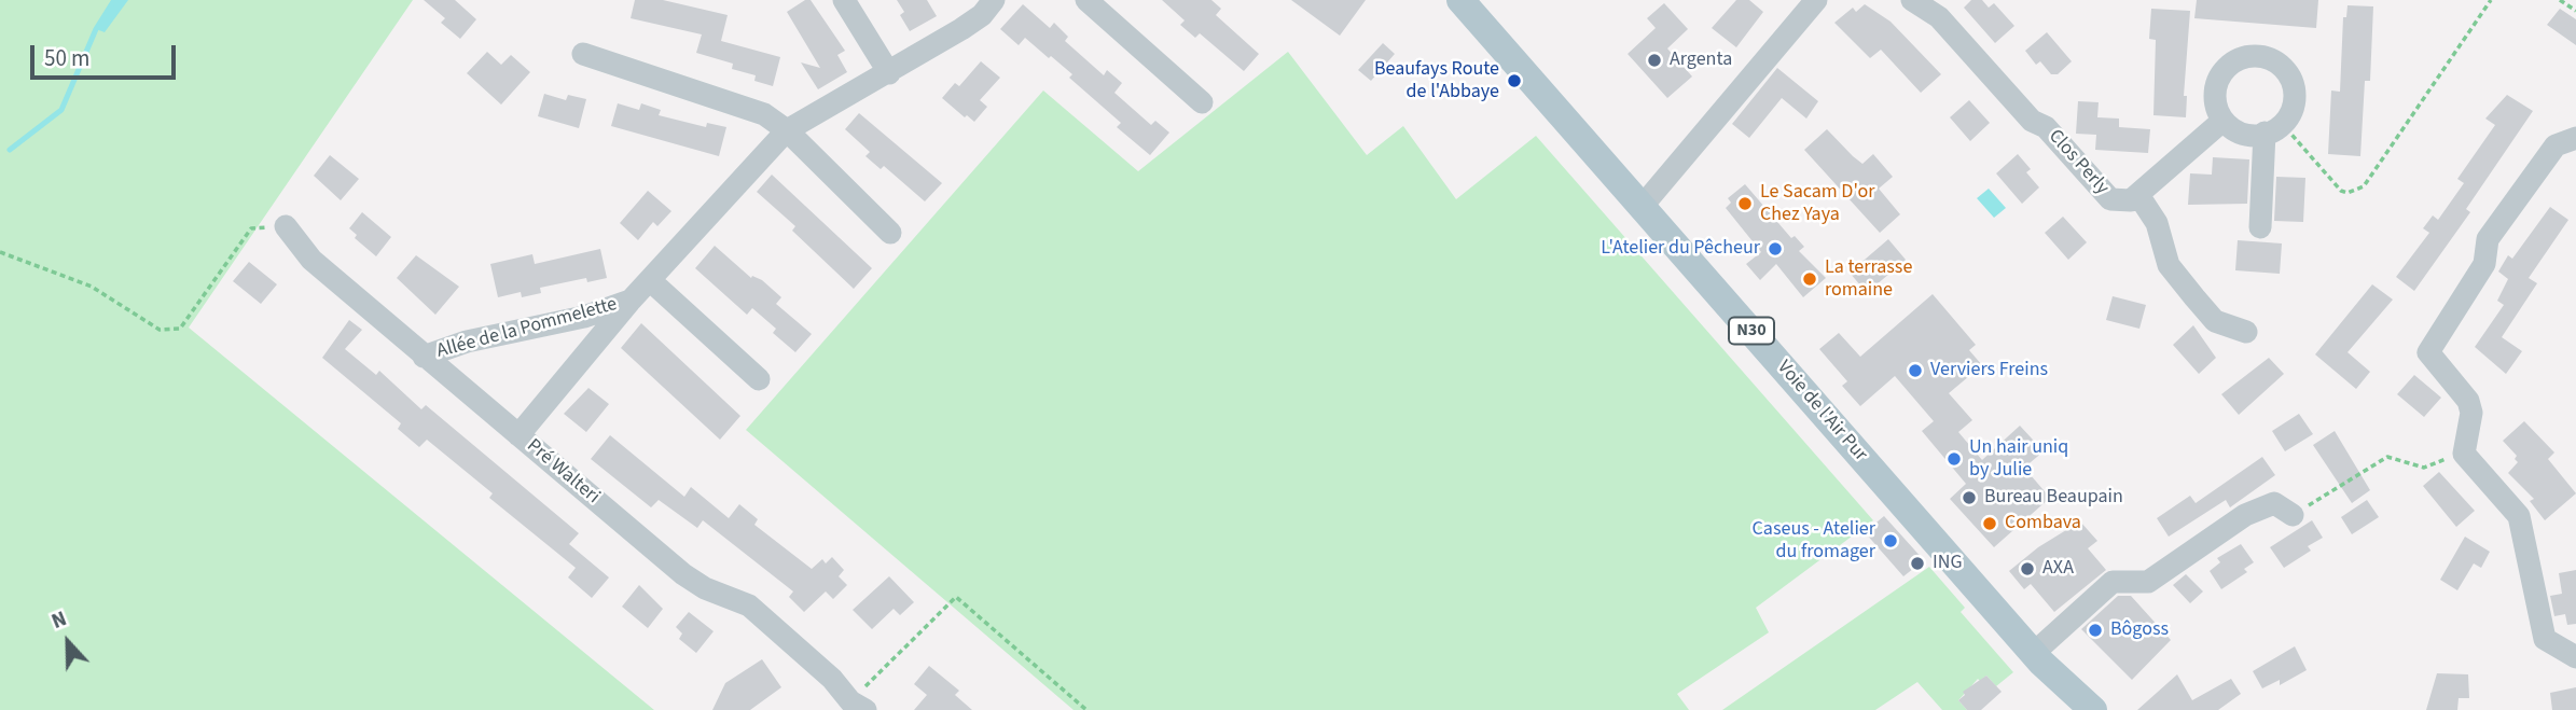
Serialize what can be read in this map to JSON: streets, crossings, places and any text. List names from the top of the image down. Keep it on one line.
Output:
{"streets":{"main road":["N30","Voie de l'Air Pur"],"street":["Clos Perly","Allée de la Pommelette","Pré Walteri"]},"crossings":[["Allée de la Pommelette","Pré Walteri"],["N30","Voie de l'Air Pur"]],"places":["Argenta","Beaufays Route de l'Abbaye","Le Sacam D'or Chez Yaya","L'Atelier du Pêcheur","La terrasse romaine","Verviers Freins","Un hair uniq by Julie","Bureau Beaupain","Combava","Caseus - Atelier du fromager","ING","AXA","Bôgoss"],"scale_bar":"50 m","north":"top"}
